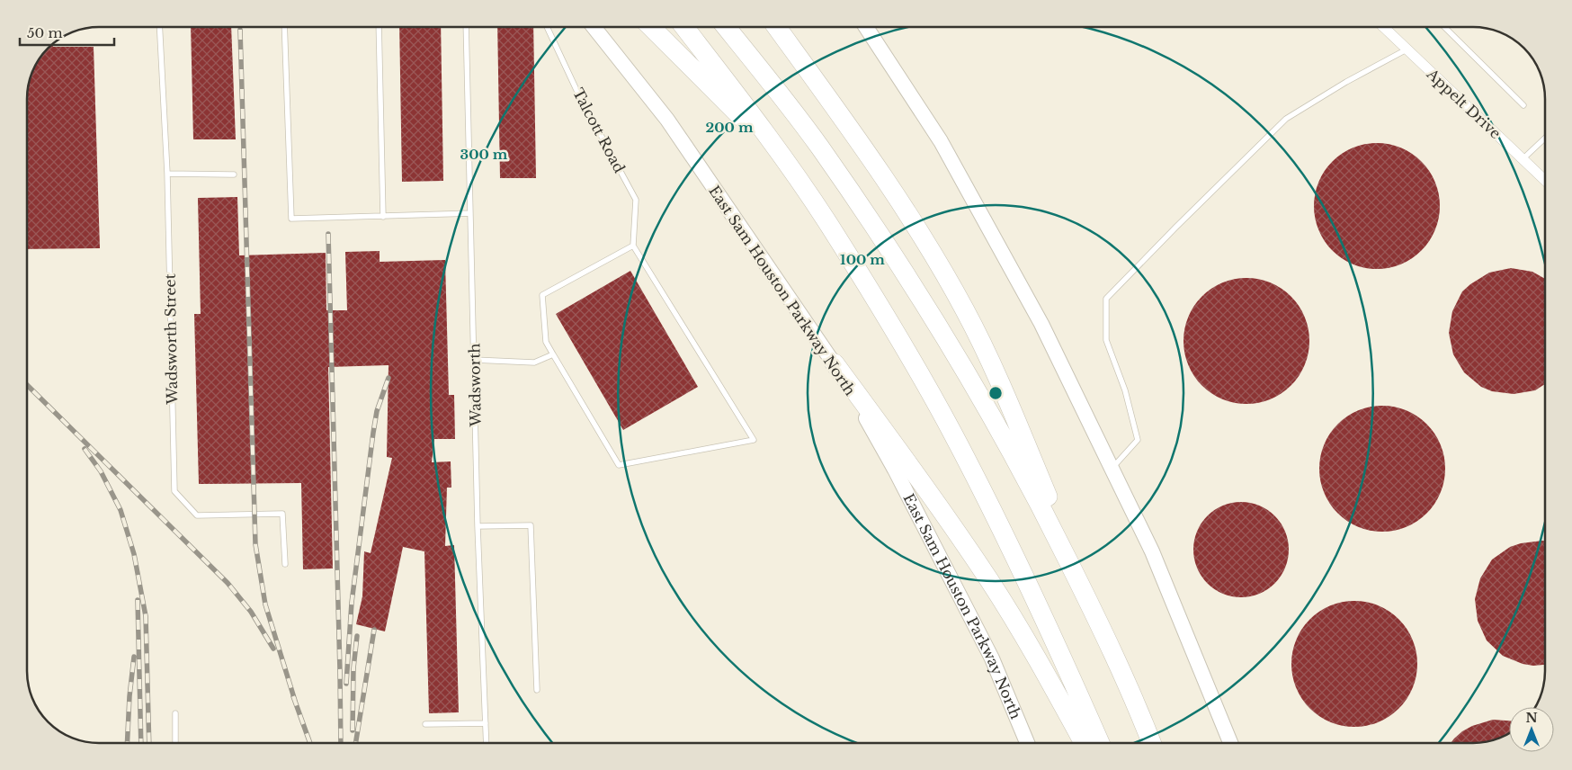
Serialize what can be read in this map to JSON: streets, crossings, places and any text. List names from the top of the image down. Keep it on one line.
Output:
{"streets":{"main road":["East Sam Houston Parkway North"],"street":["Appelt Drive"],"lane":["Talcott Road","Wadsworth Street","Wadsworth"]},"scale_bar":"50 m","north":"top","rings":["200 m","300 m","100 m"]}
